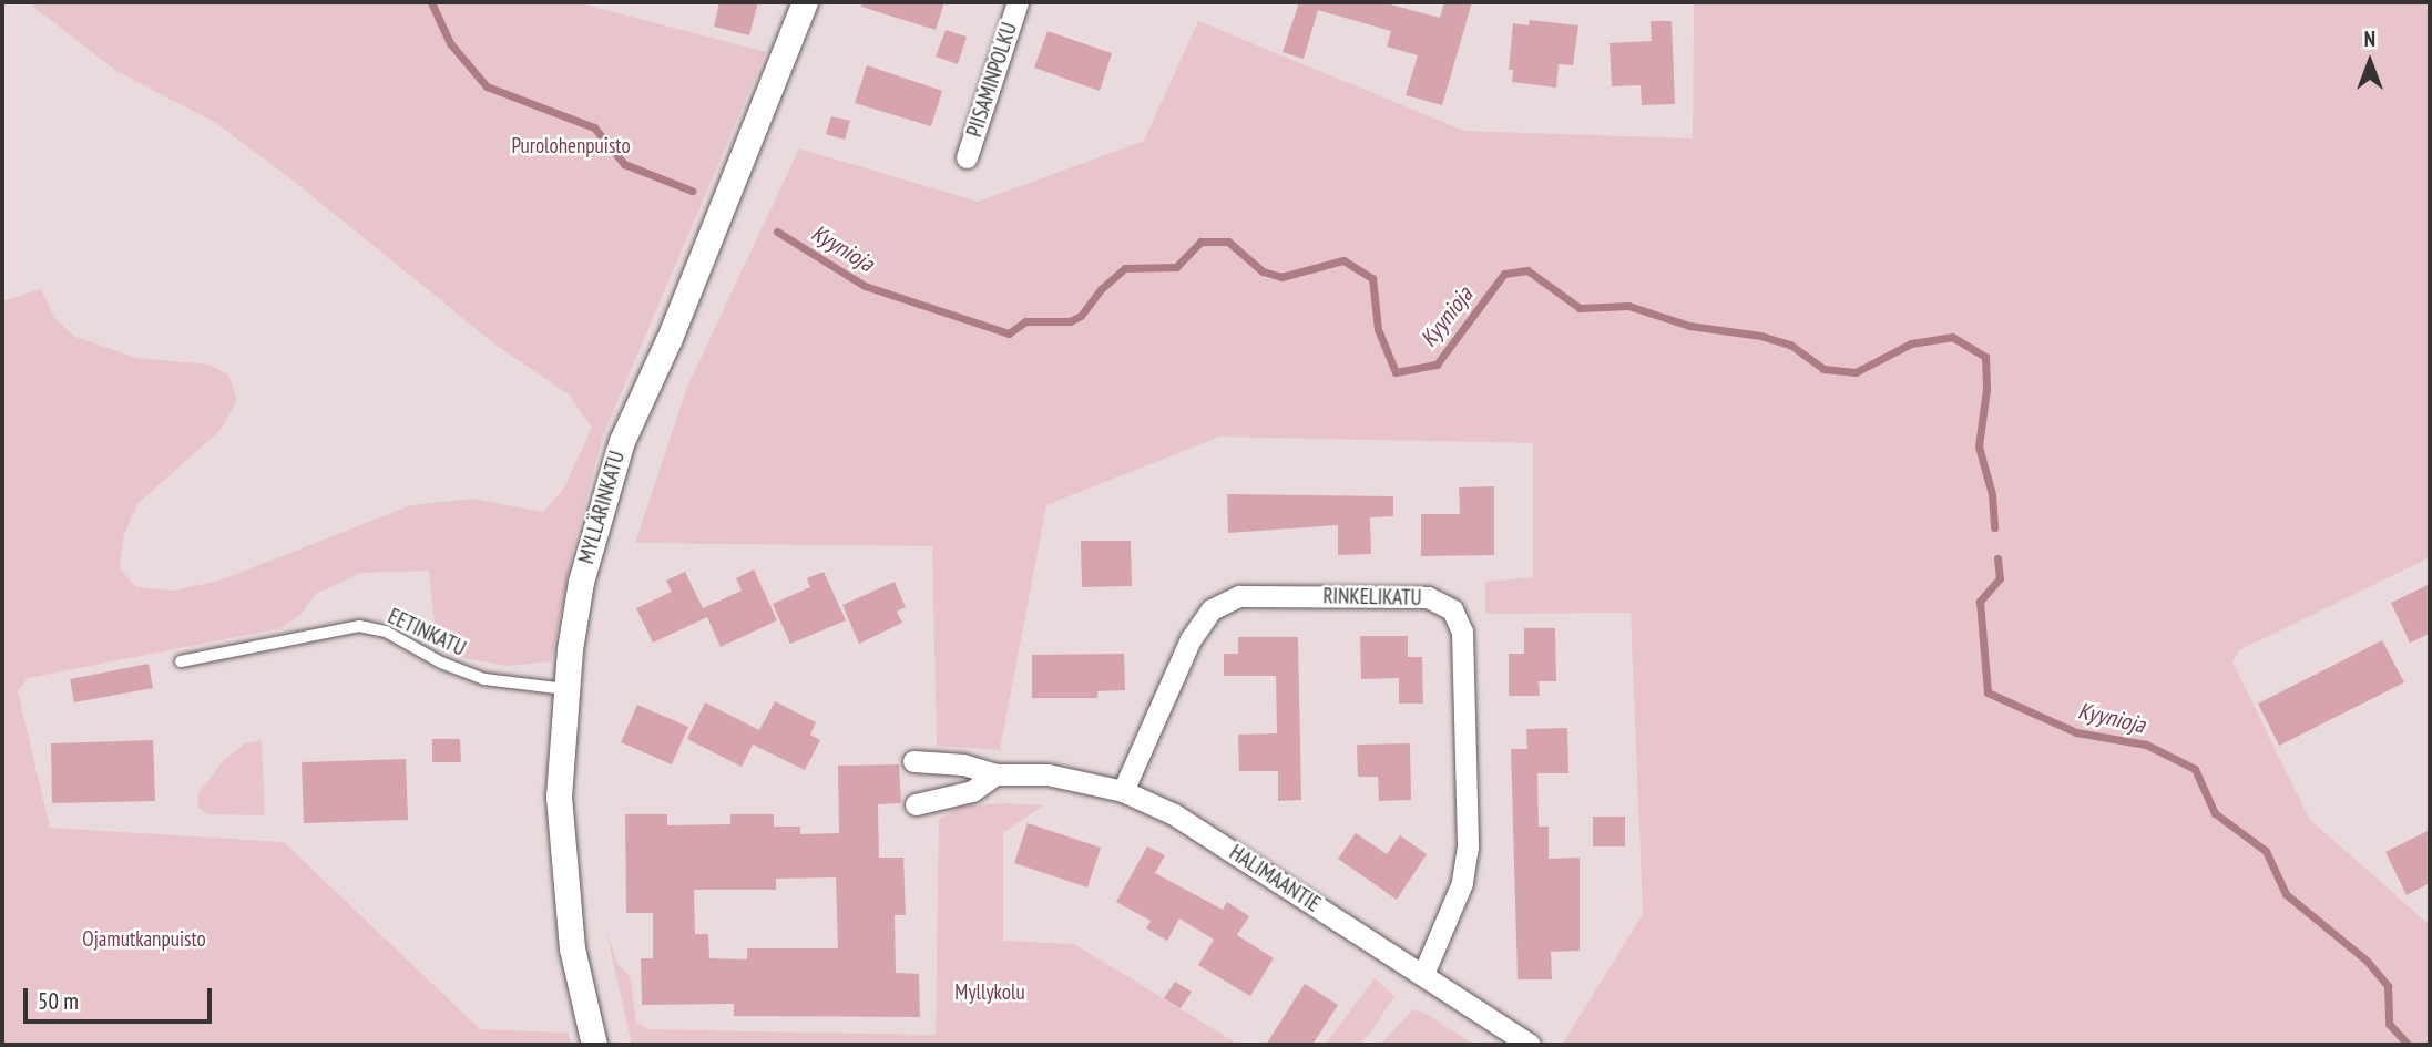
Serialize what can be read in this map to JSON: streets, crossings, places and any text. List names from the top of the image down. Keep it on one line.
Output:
{"streets":{"street":["PIISAMINPOLKU","MYLLÄRINKATU","RINKELIKATU","HALIMAANTIE"],"lane":["EETINKATU"]},"crossings":[["MYLLÄRINKATU","EETINKATU"],["RINKELIKATU","HALIMAANTIE"]],"water":["Kyynioja"],"parks":["Purolohenpuisto","Ojamutkanpuisto","Myllykolu"],"scale_bar":"50 m","north":"top"}
